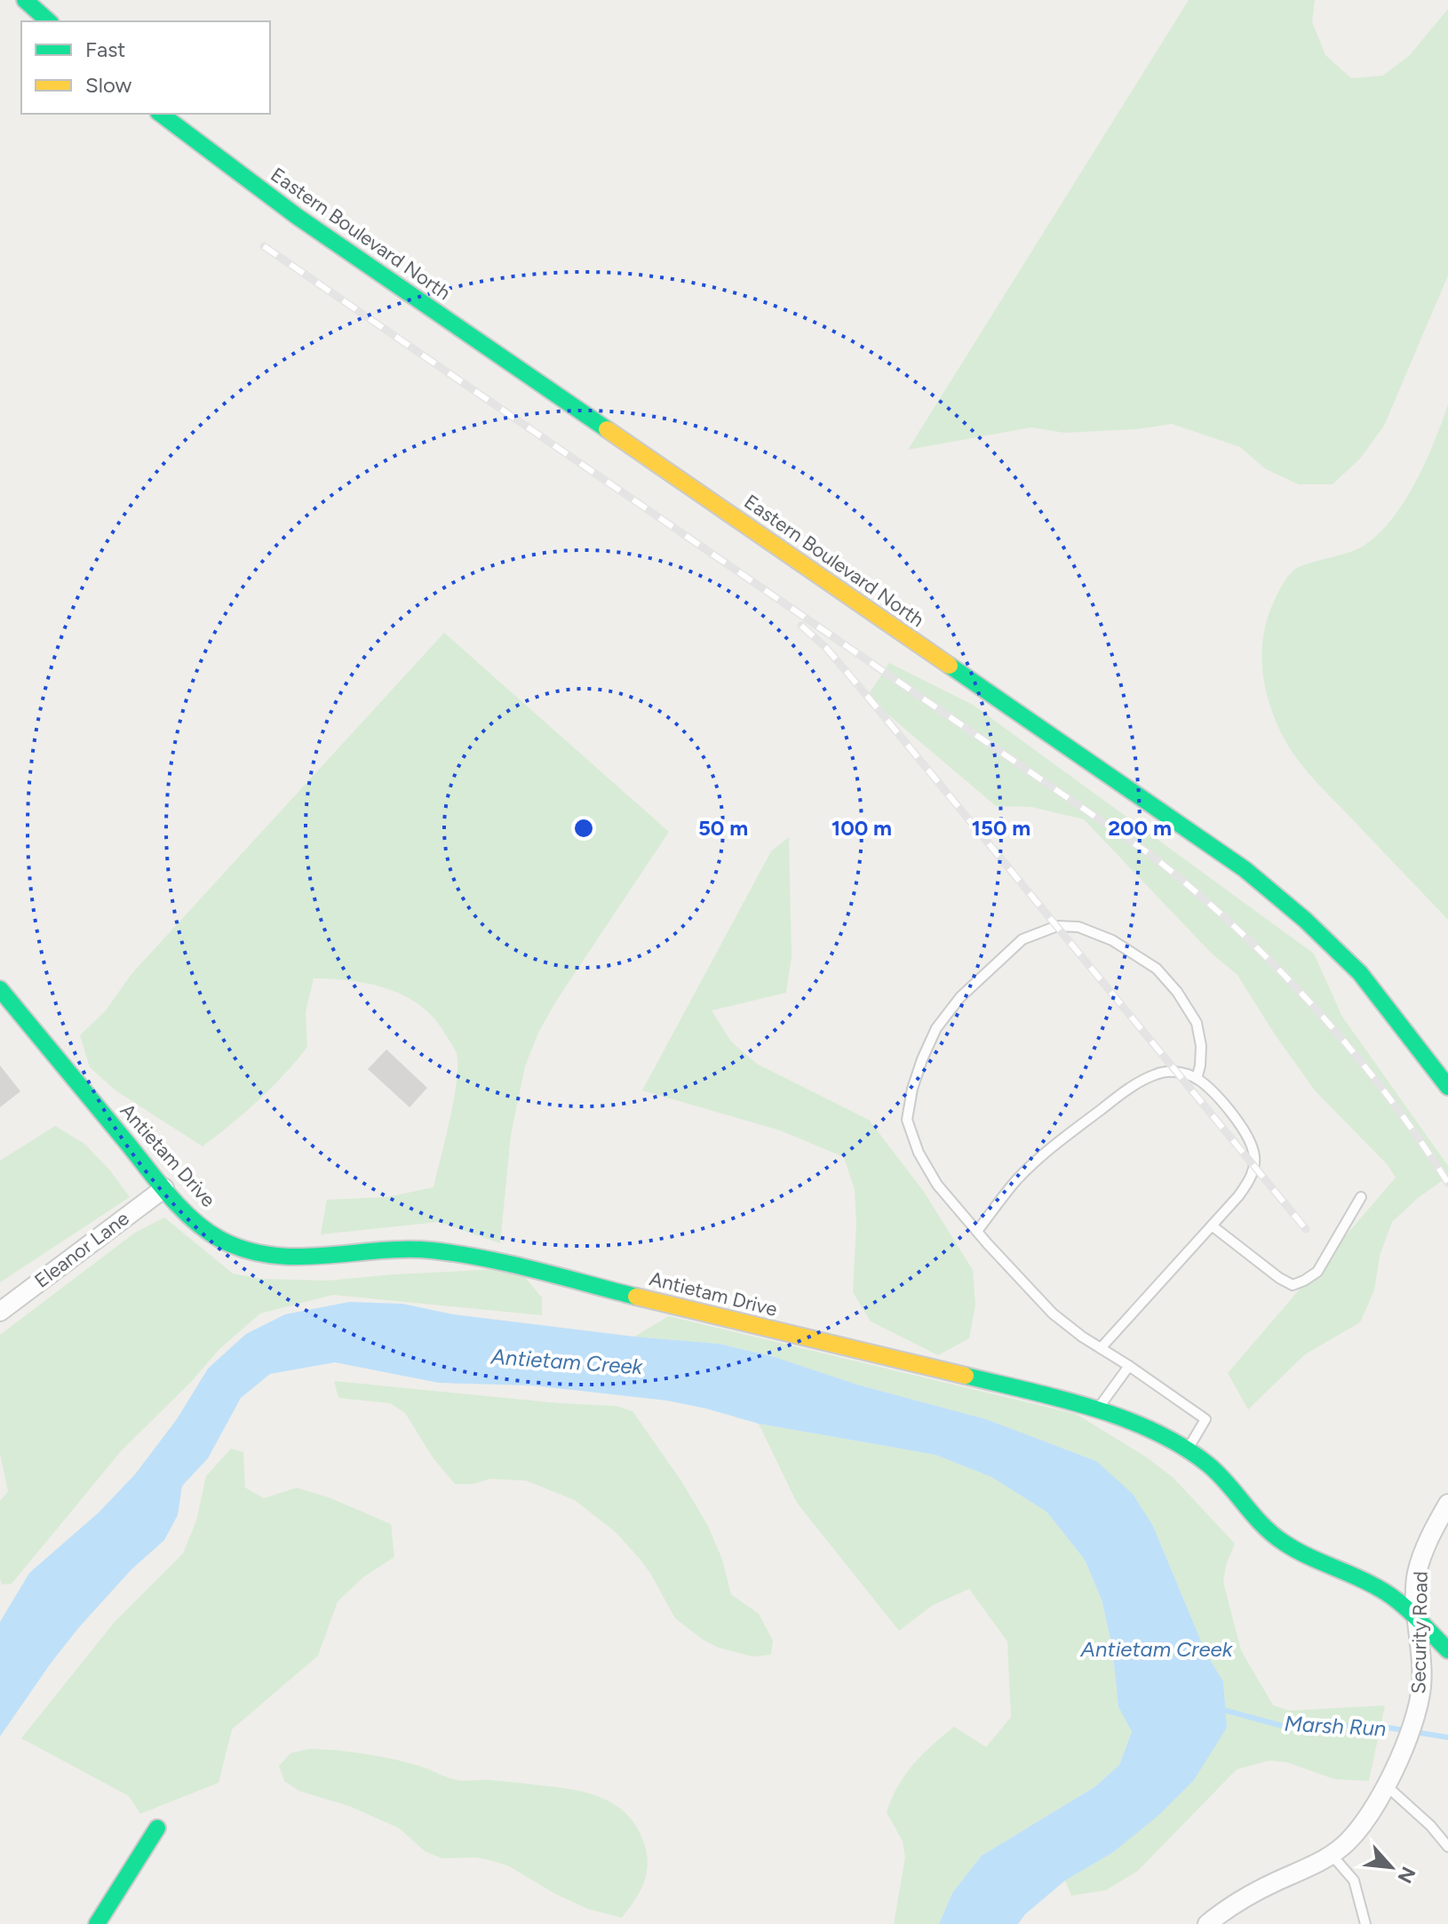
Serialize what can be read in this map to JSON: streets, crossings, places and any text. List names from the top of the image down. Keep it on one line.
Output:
{"streets":{"street":["Eastern Boulevard North","Antietam Drive","Eleanor Lane","Security Road"]},"crossings":[["Antietam Drive","Eleanor Lane"],["Antietam Drive","Security Road"]],"water":["Antietam Creek","Marsh Run"],"legend":["Fast","Slow"],"north":"bottom right","rings":["50 m","100 m","150 m","200 m"]}
